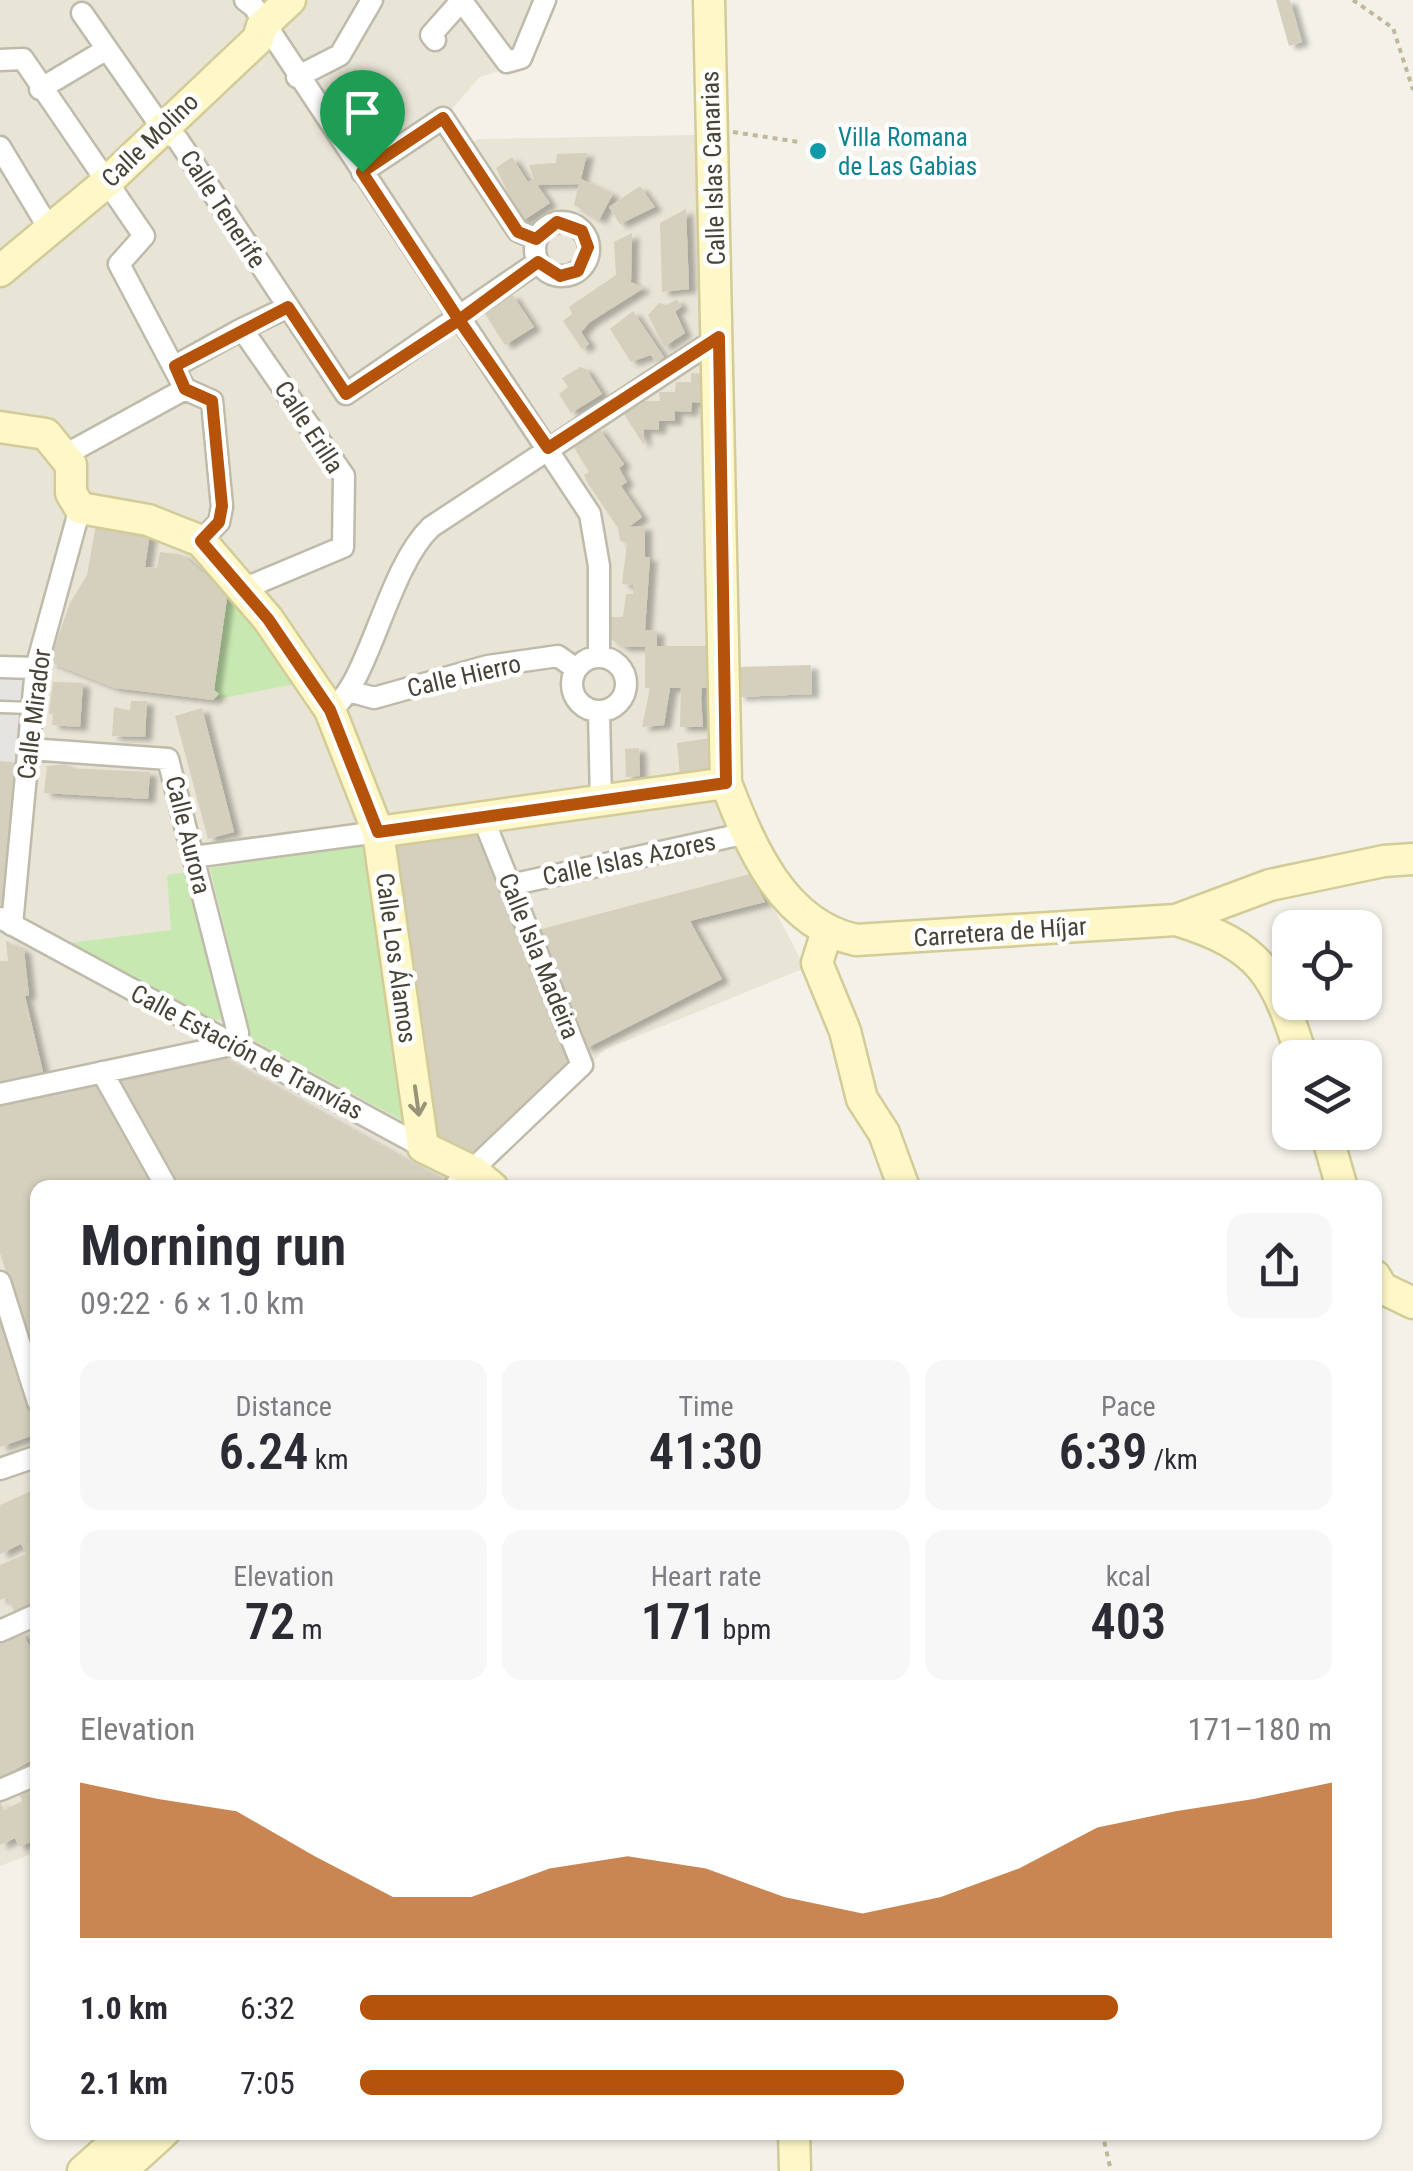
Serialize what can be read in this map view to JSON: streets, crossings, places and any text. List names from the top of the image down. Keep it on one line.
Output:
{"streets":{"street":["Calle Molino","Calle Islas Canarias","Calle Tenerife","Calle Erilla","Calle Hierro","Calle Mirador","Calle Aurora","Calle Islas Azores","Carretera de Híjar","Calle Isla Madeira","Calle Los Álamos","Calle Estación de Tranvías"]},"crossings":[["Calle Molino","Calle Tenerife"],["Calle Erilla","Calle Los Álamos"],["Calle Hierro","Calle Los Álamos"],["Calle Mirador","Calle Aurora"],["Calle Mirador","Calle Los Álamos"],["Calle Mirador","Calle Estación de Tranvías"],["Calle Aurora","Calle Estación de Tranvías"],["Calle Islas Azores","Calle Isla Madeira"],["Calle Los Álamos","Calle Estación de Tranvías"]],"one_way":["Calle Los Álamos"],"places":["Villa Romana de Las Gabias"],"page":{"heading":["Morning run","09:22 · 6 × 1.0 km"],"stats":[["Distance","6.24 km"],["Time","41:30"],["Pace","6:39 /km"],["Elevation","72 m"],["Heart rate","171 bpm"],["kcal","403"]],"chart":["Elevation","171–180 m"],"list":[{"name":"1.0 km","note":"6:32"},{"name":"2.1 km","note":"7:05"}]}}
